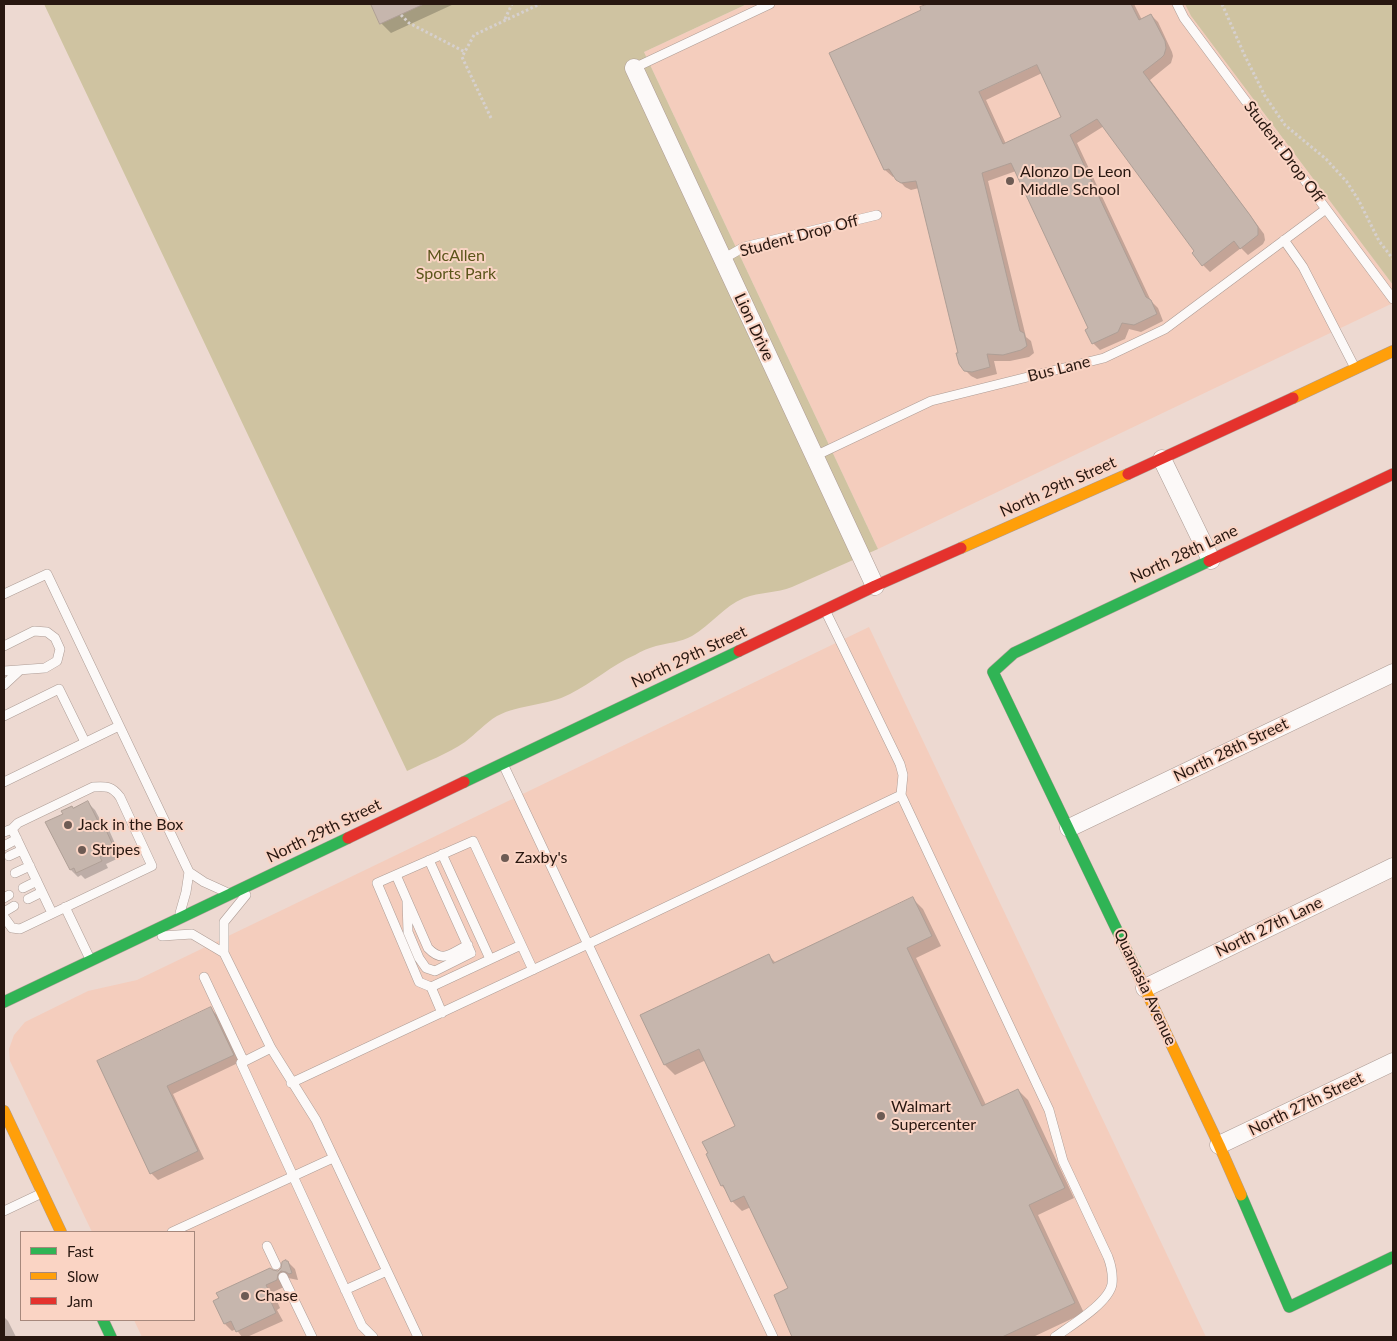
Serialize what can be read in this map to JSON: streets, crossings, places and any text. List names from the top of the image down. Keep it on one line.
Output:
{"streets":{"street":["Lion Drive","North 29th Street","North 28th Lane","North 28th Street","North 27th Lane","Quamasia Avenue","North 27th Street"],"lane":["Student Drop Off","Bus Lane"]},"crossings":[["Student Drop Off","Lion Drive"],["Student Drop Off","Bus Lane"],["Lion Drive","Bus Lane"],["Lion Drive","North 29th Street"],["North 28th Lane","Quamasia Avenue"],["North 28th Street","Quamasia Avenue"],["North 27th Lane","Quamasia Avenue"],["Quamasia Avenue","North 27th Street"]],"parks":["McAllen Sports Park"],"places":["Alonzo De Leon Middle School","Jack in the Box","Stripes","Zaxby's","Walmart Supercenter","Chase"],"legend":["Fast","Slow","Jam"]}
